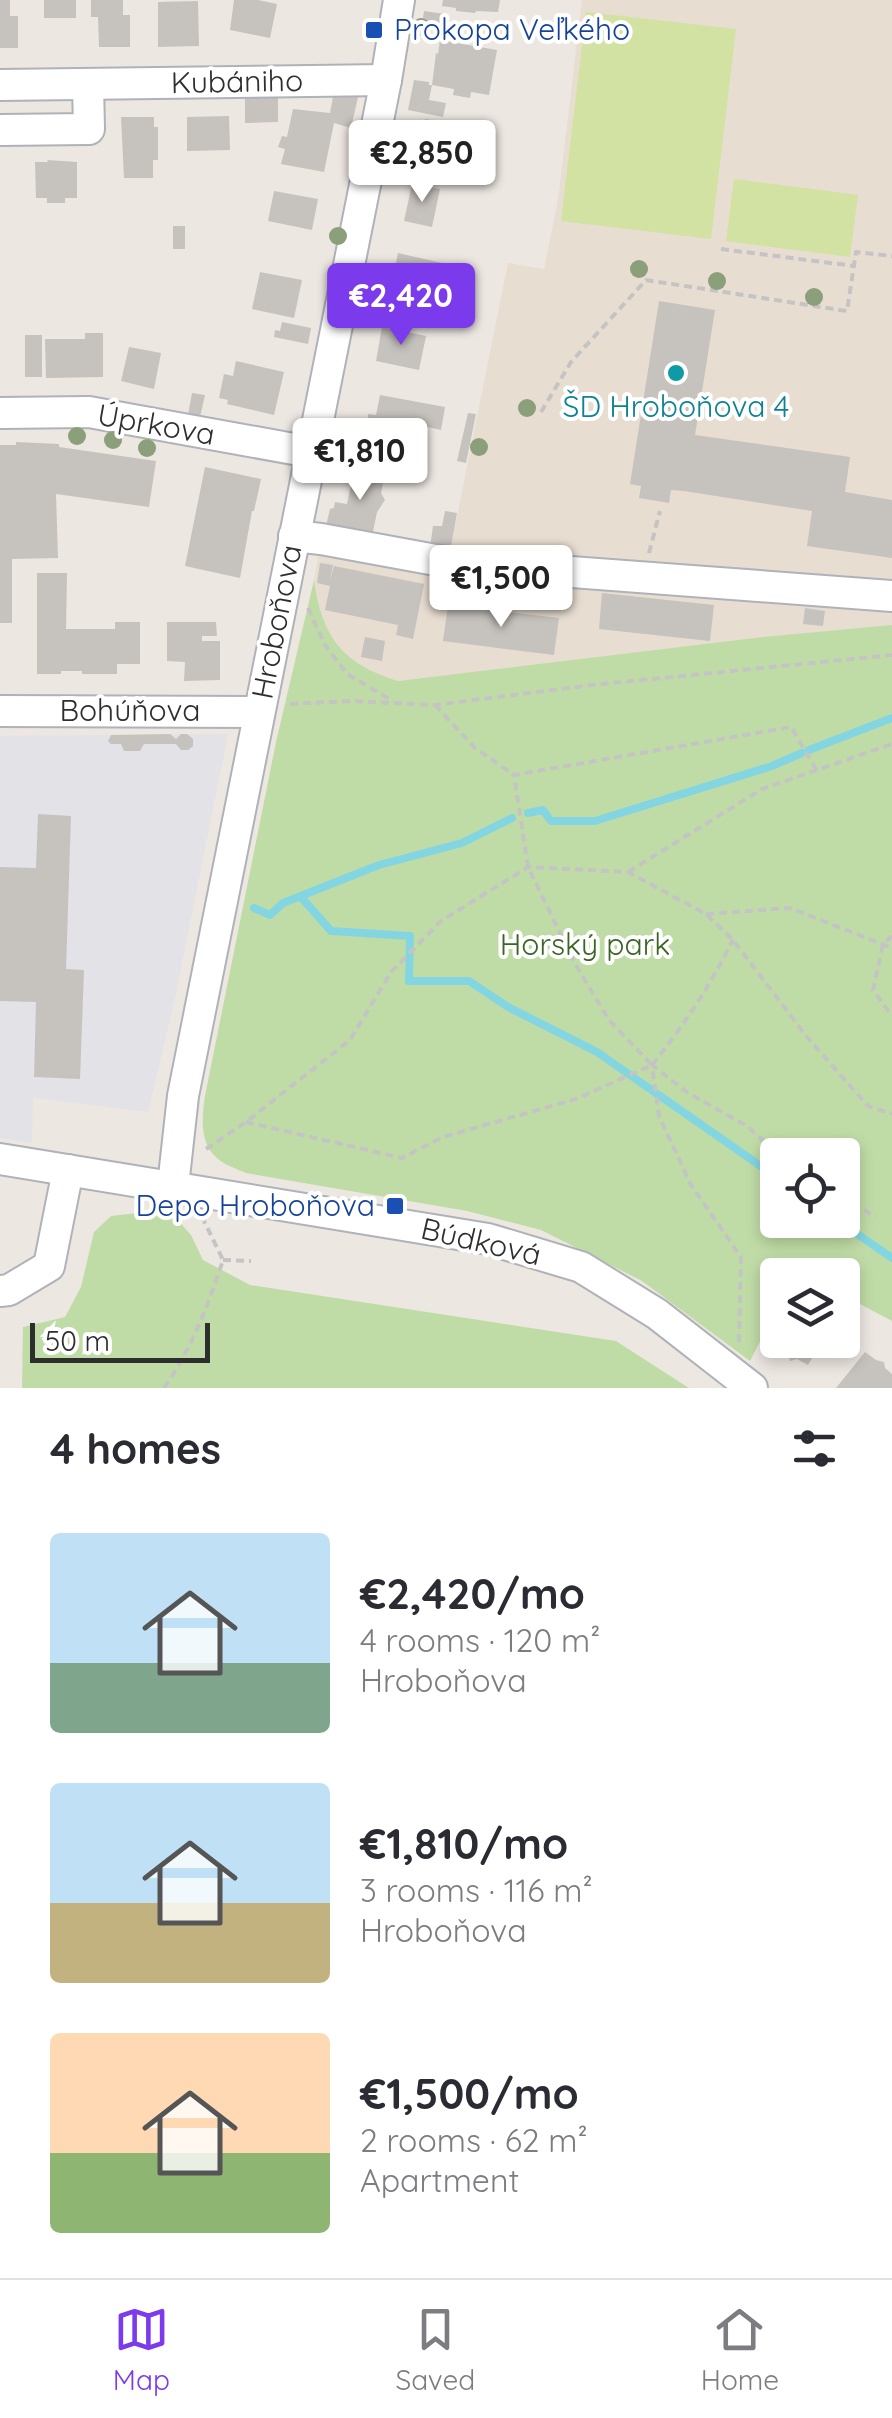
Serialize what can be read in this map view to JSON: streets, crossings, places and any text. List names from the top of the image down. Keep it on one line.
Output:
{"streets":{"street":["Kubániho","Úprkova","Hroboňova","Bohúňova","Búdková"]},"crossings":[["Kubániho","Hroboňova"],["Úprkova","Hroboňova"],["Hroboňova","Bohúňova"],["Hroboňova","Búdková"]],"parks":["Horský park"],"places":{"transit":["Prokopa Veľkého","Depo Hroboňova"],"other":["ŠD Hroboňova 4"]},"scale_bar":"50 m","page":{"price":["€2,850","€2,420","€1,810","€1,500"],"scale":"50 m","heading":"4 homes","list":[{"name":"€2,420/mo","note":"4 rooms · 120 m² · Hroboňova"},{"name":"€1,810/mo","note":"3 rooms · 116 m² · Hroboňova"},{"name":"€1,500/mo","note":"2 rooms · 62 m² · Apartment"}],"tabs":["Map","Saved","Home"]}}
